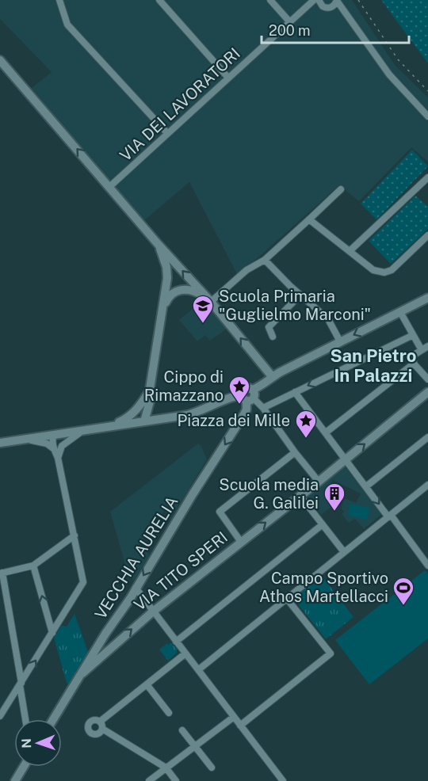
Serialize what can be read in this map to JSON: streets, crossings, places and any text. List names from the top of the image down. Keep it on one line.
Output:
{"streets":{"main road":["VECCHIA AURELIA","VIA TITO SPERI"],"street":["VIA DEI LAVORATORI"]},"crossings":[["VECCHIA AURELIA","VIA TITO SPERI"]],"one_way":["VECCHIA AURELIA","VIA TITO SPERI"],"districts":["San Pietro In Palazzi"],"places":{"school or university":["Scuola Primaria \"Guglielmo Marconi\""],"place":["Cippo di Rimazzano","Piazza dei Mille"],"building":["Scuola media G. Galilei"],"sports":["Campo Sportivo Athos Martellacci"]},"scale_bar":"200 m","north":"left"}
